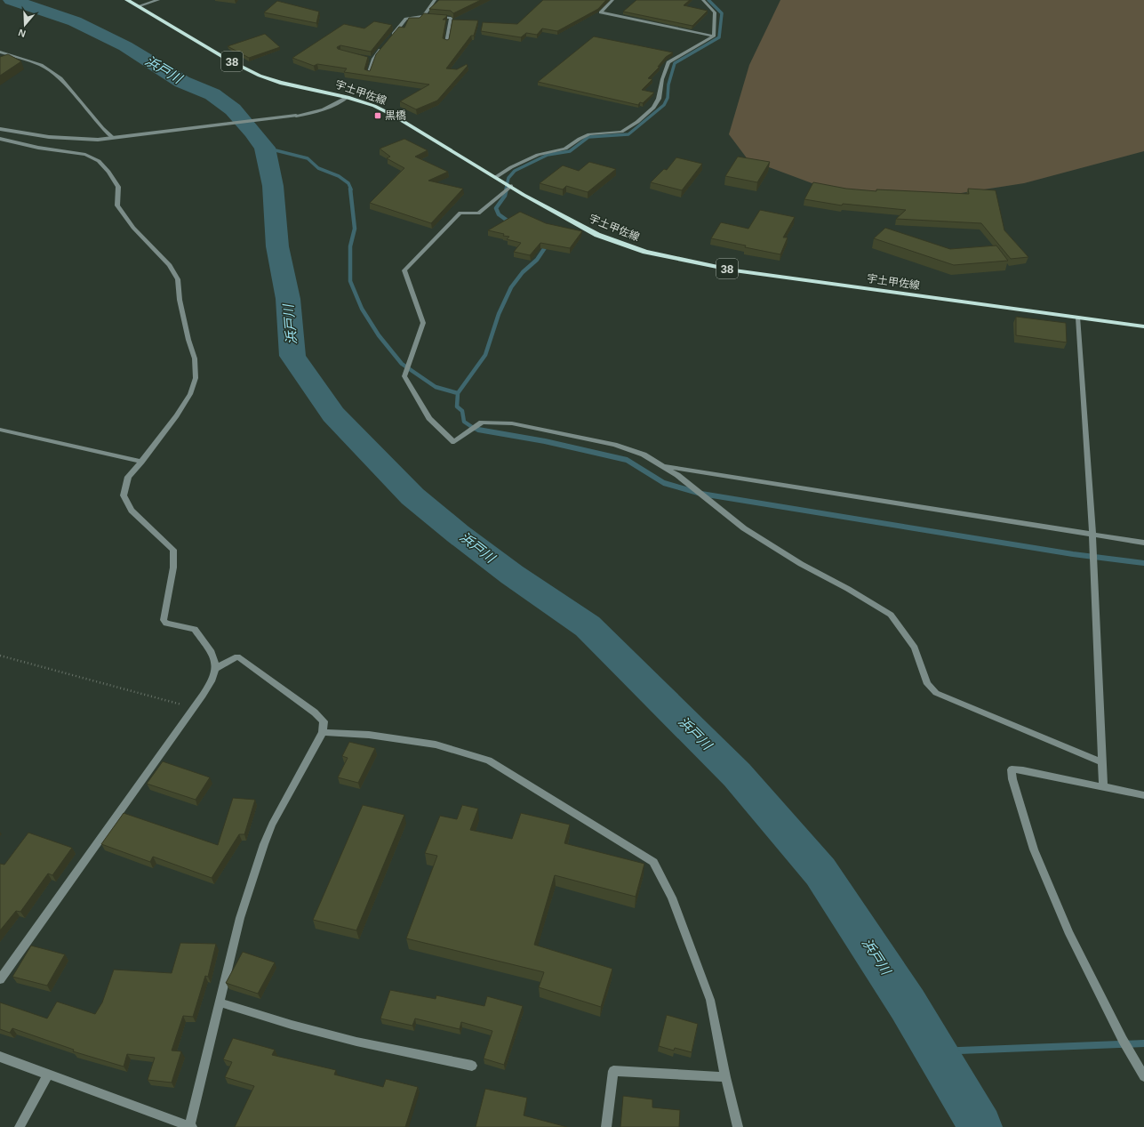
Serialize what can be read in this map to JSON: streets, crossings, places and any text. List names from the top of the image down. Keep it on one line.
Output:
{"streets":{"main road":["38","宇土甲佐線"]},"water":["浜戸川"],"places":{"transit":["黒橋"]},"north":"bottom"}
